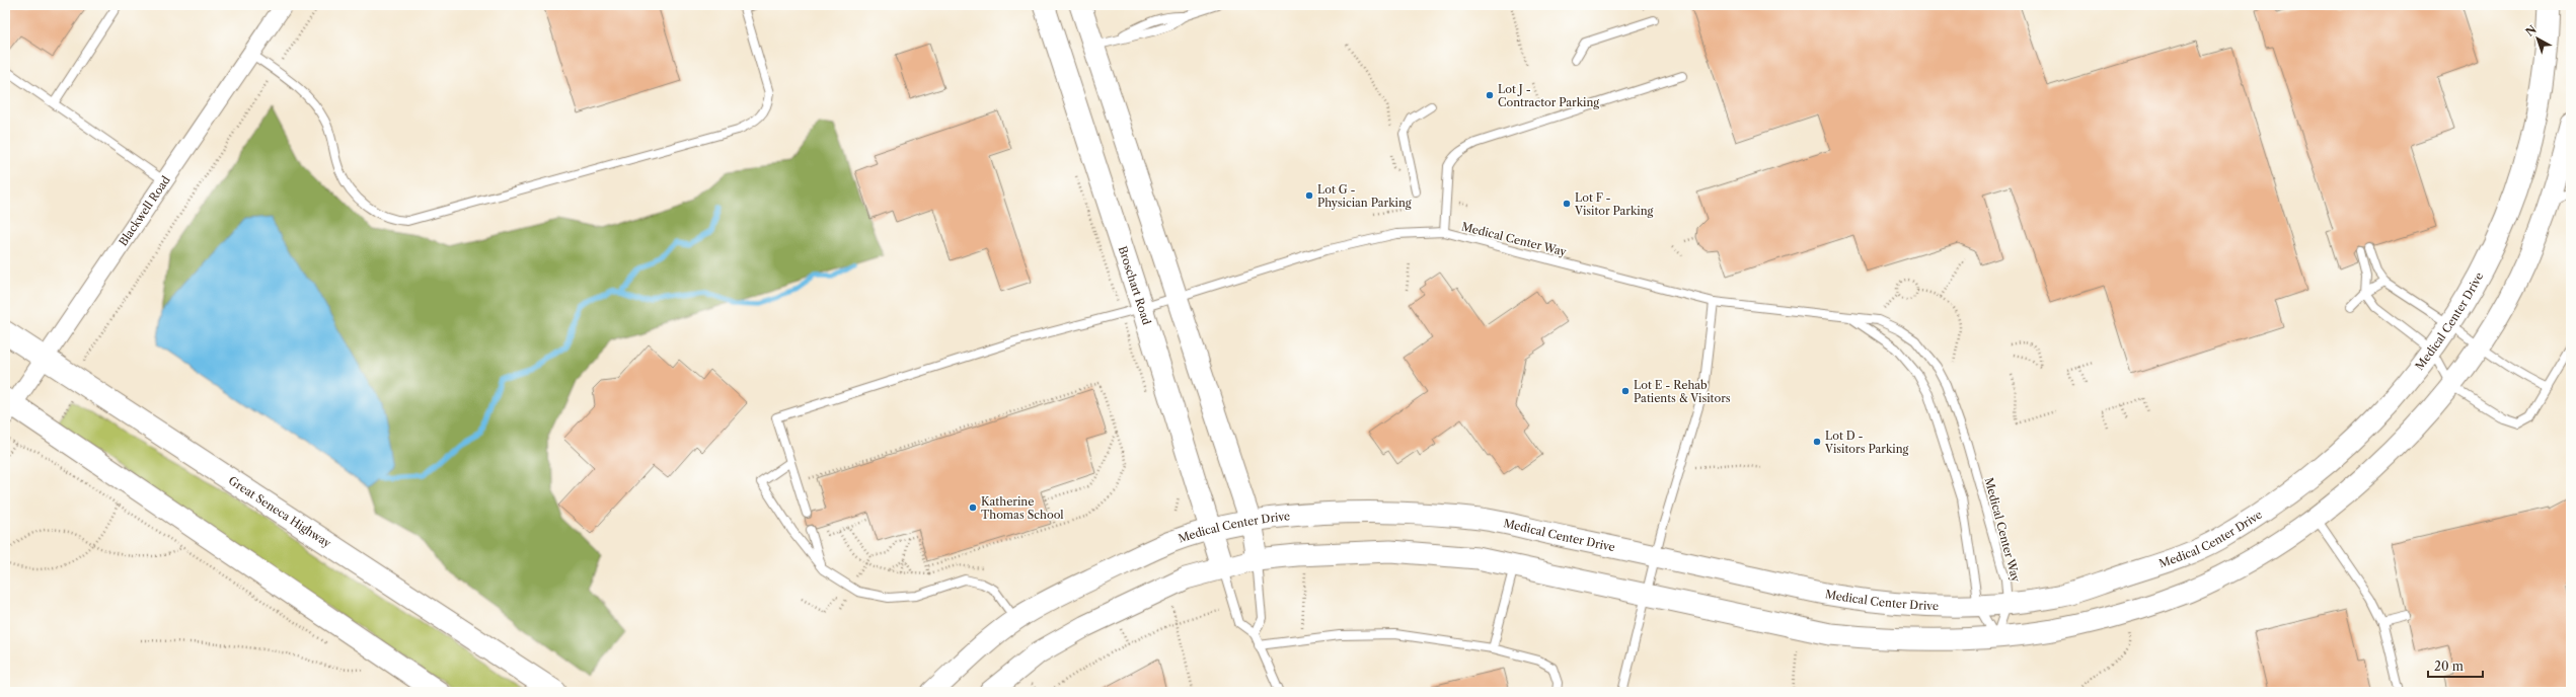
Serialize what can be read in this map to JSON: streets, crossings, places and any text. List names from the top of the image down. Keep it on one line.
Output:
{"streets":{"main road":["Great Seneca Highway"],"street":["Blackwell Road","Broschart Road","Medical Center Drive"],"lane":["Medical Center Way"]},"crossings":[["Blackwell Road","Great Seneca Highway"],["Medical Center Way","Broschart Road"],["Medical Center Way","Medical Center Drive"],["Broschart Road","Medical Center Drive"]],"places":["Lot J - Contractor Parking","Lot G - Physician Parking","Lot F - Visitor Parking","Lot E - Rehab Patients & Visitors","Lot D - Visitors Parking","Katherine Thomas School"],"scale_bar":"20 m","north":"top left"}
